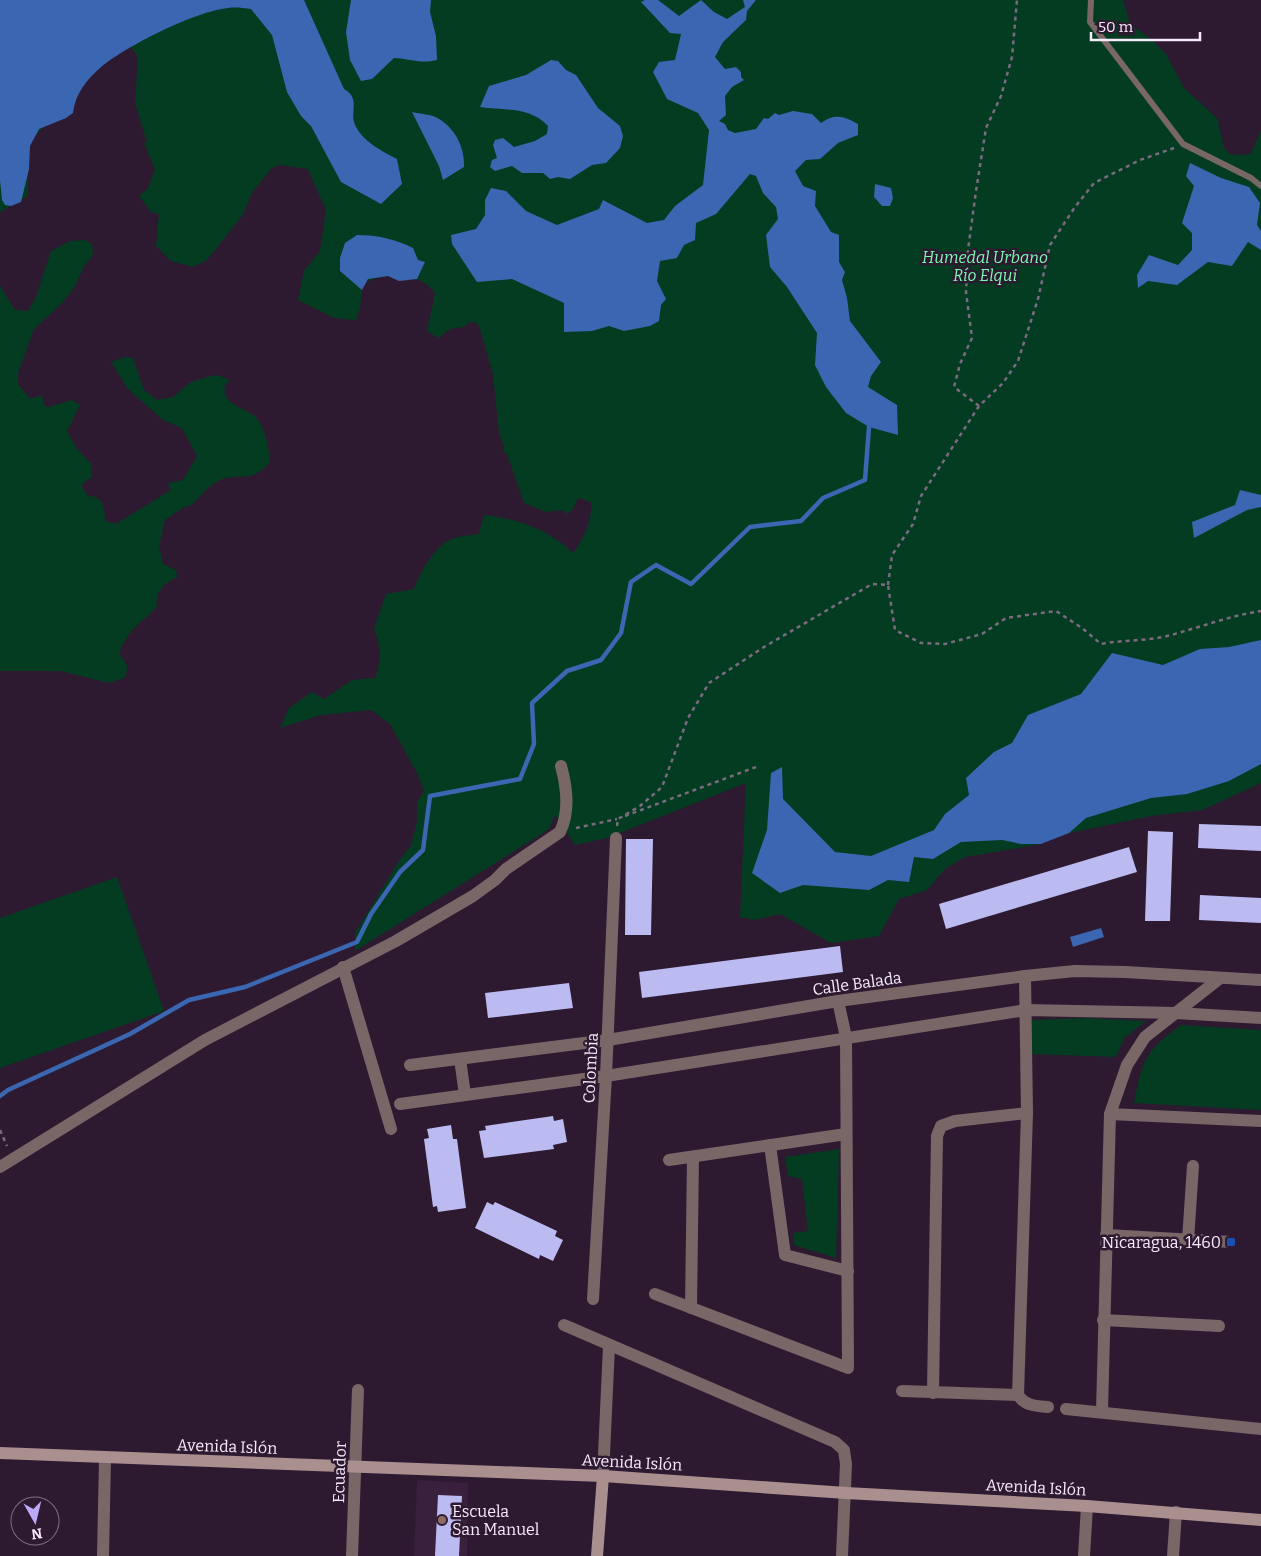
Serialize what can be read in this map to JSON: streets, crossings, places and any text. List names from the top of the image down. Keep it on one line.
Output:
{"streets":{"main road":["Avenida Islón"],"street":["Calle Balada","Colombia","Ecuador"]},"crossings":[["Calle Balada","Colombia"],["Avenida Islón","Ecuador"]],"parks":["Humedal Urbano Río Elqui"],"places":{"transit":["Nicaragua, 1460"],"other":["Escuela San Manuel"]},"scale_bar":"50 m","north":"bottom"}
